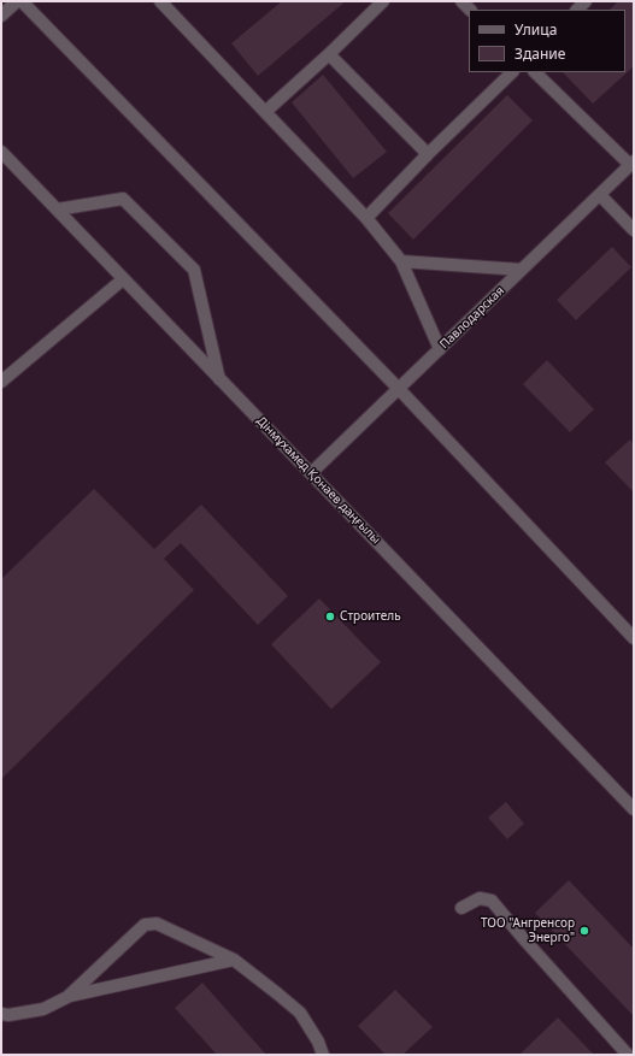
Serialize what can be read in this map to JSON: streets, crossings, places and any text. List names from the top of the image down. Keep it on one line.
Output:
{"streets":{"street":["Павлодарская","Дінмұхамед Қонаев даңғылы"]},"crossings":[["Павлодарская","Дінмұхамед Қонаев даңғылы"]],"places":["Строитель","ТОО \"Ангренсор Энерго\""],"legend":["Улица","Здание"]}
